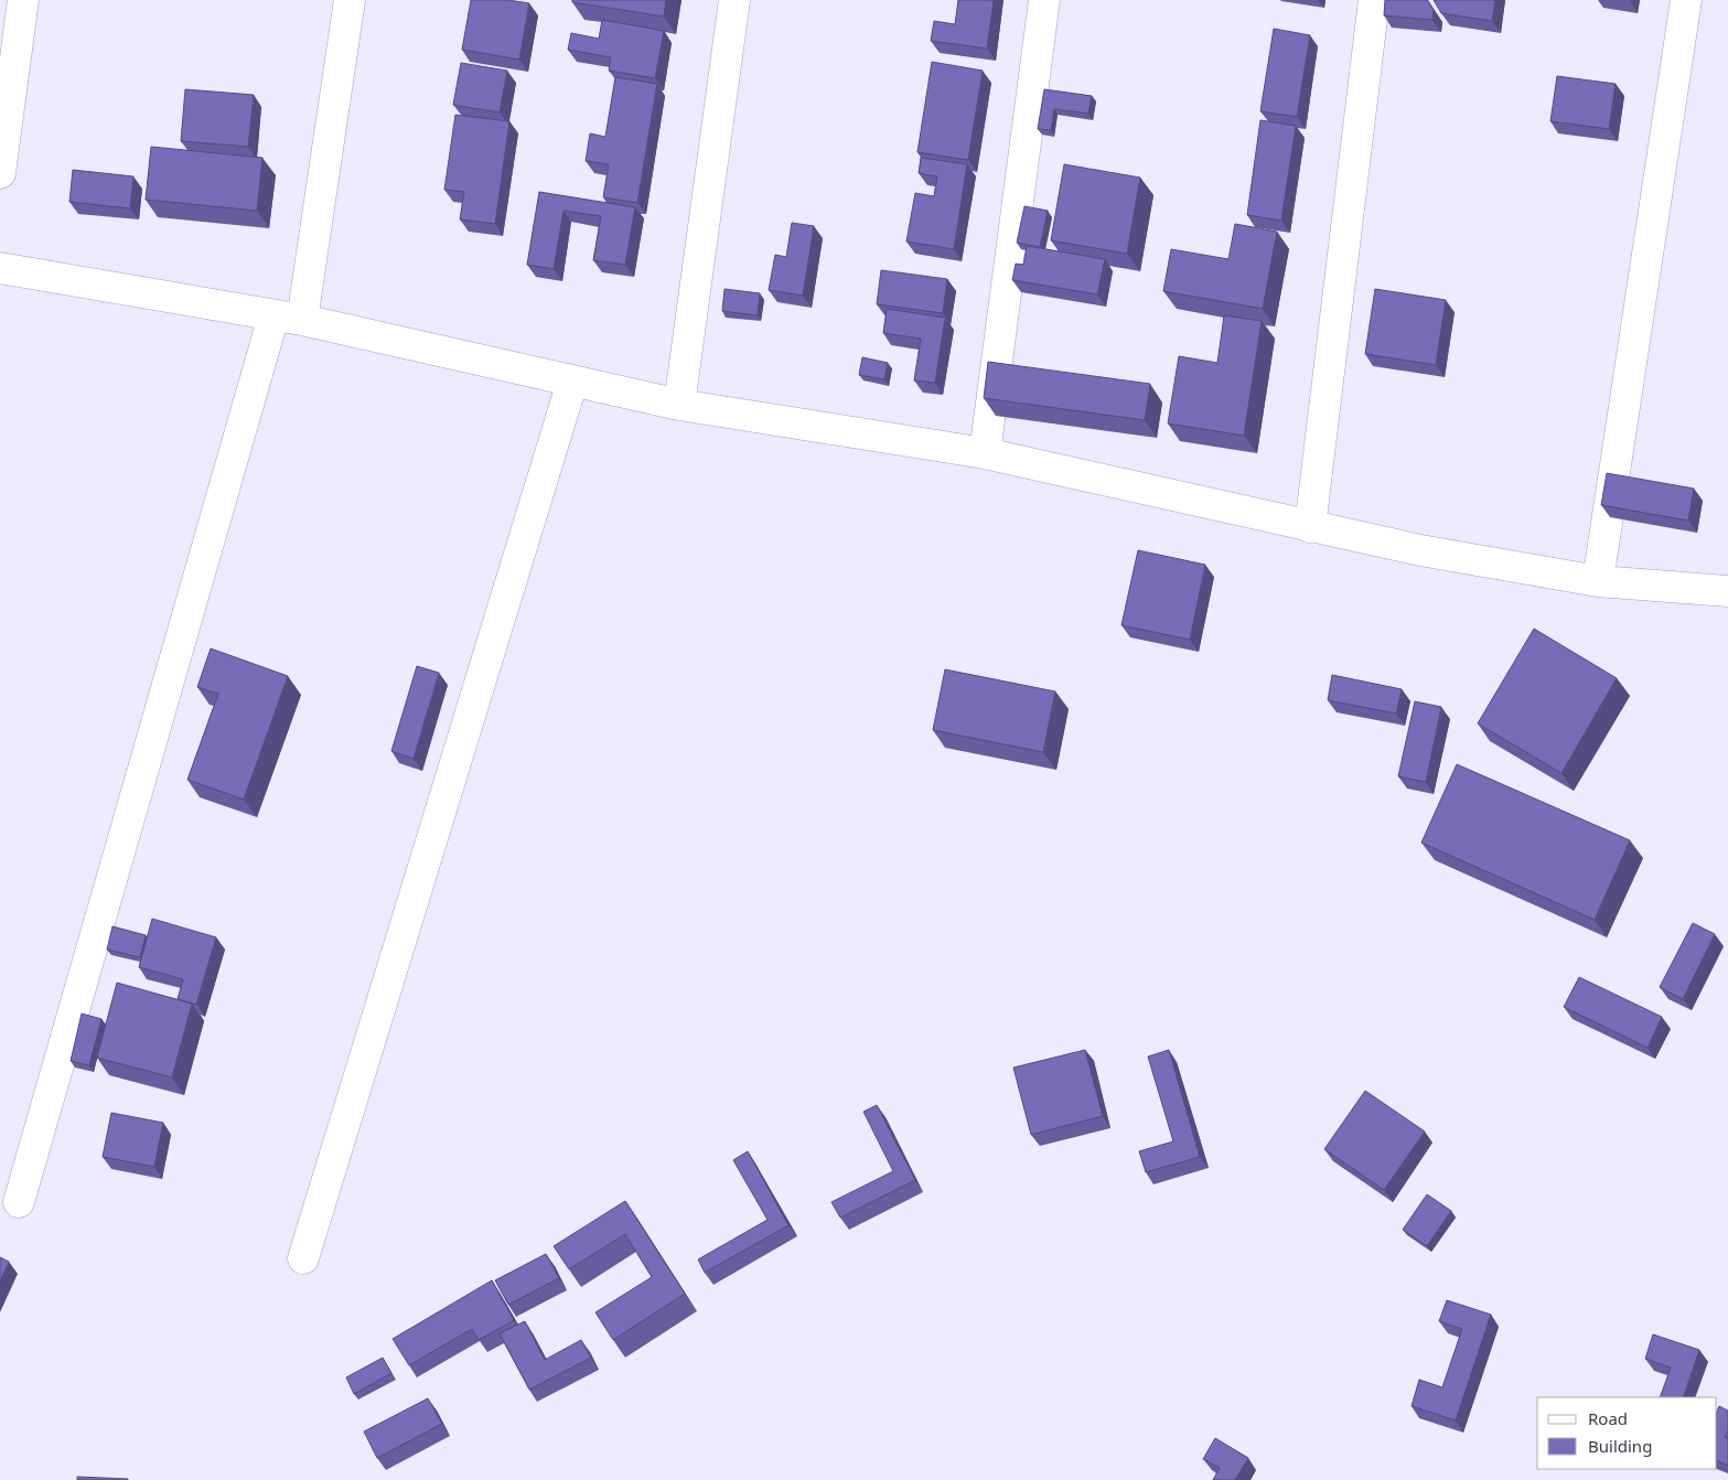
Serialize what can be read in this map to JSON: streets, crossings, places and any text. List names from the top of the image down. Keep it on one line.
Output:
{"legend":["Road","Building"]}
